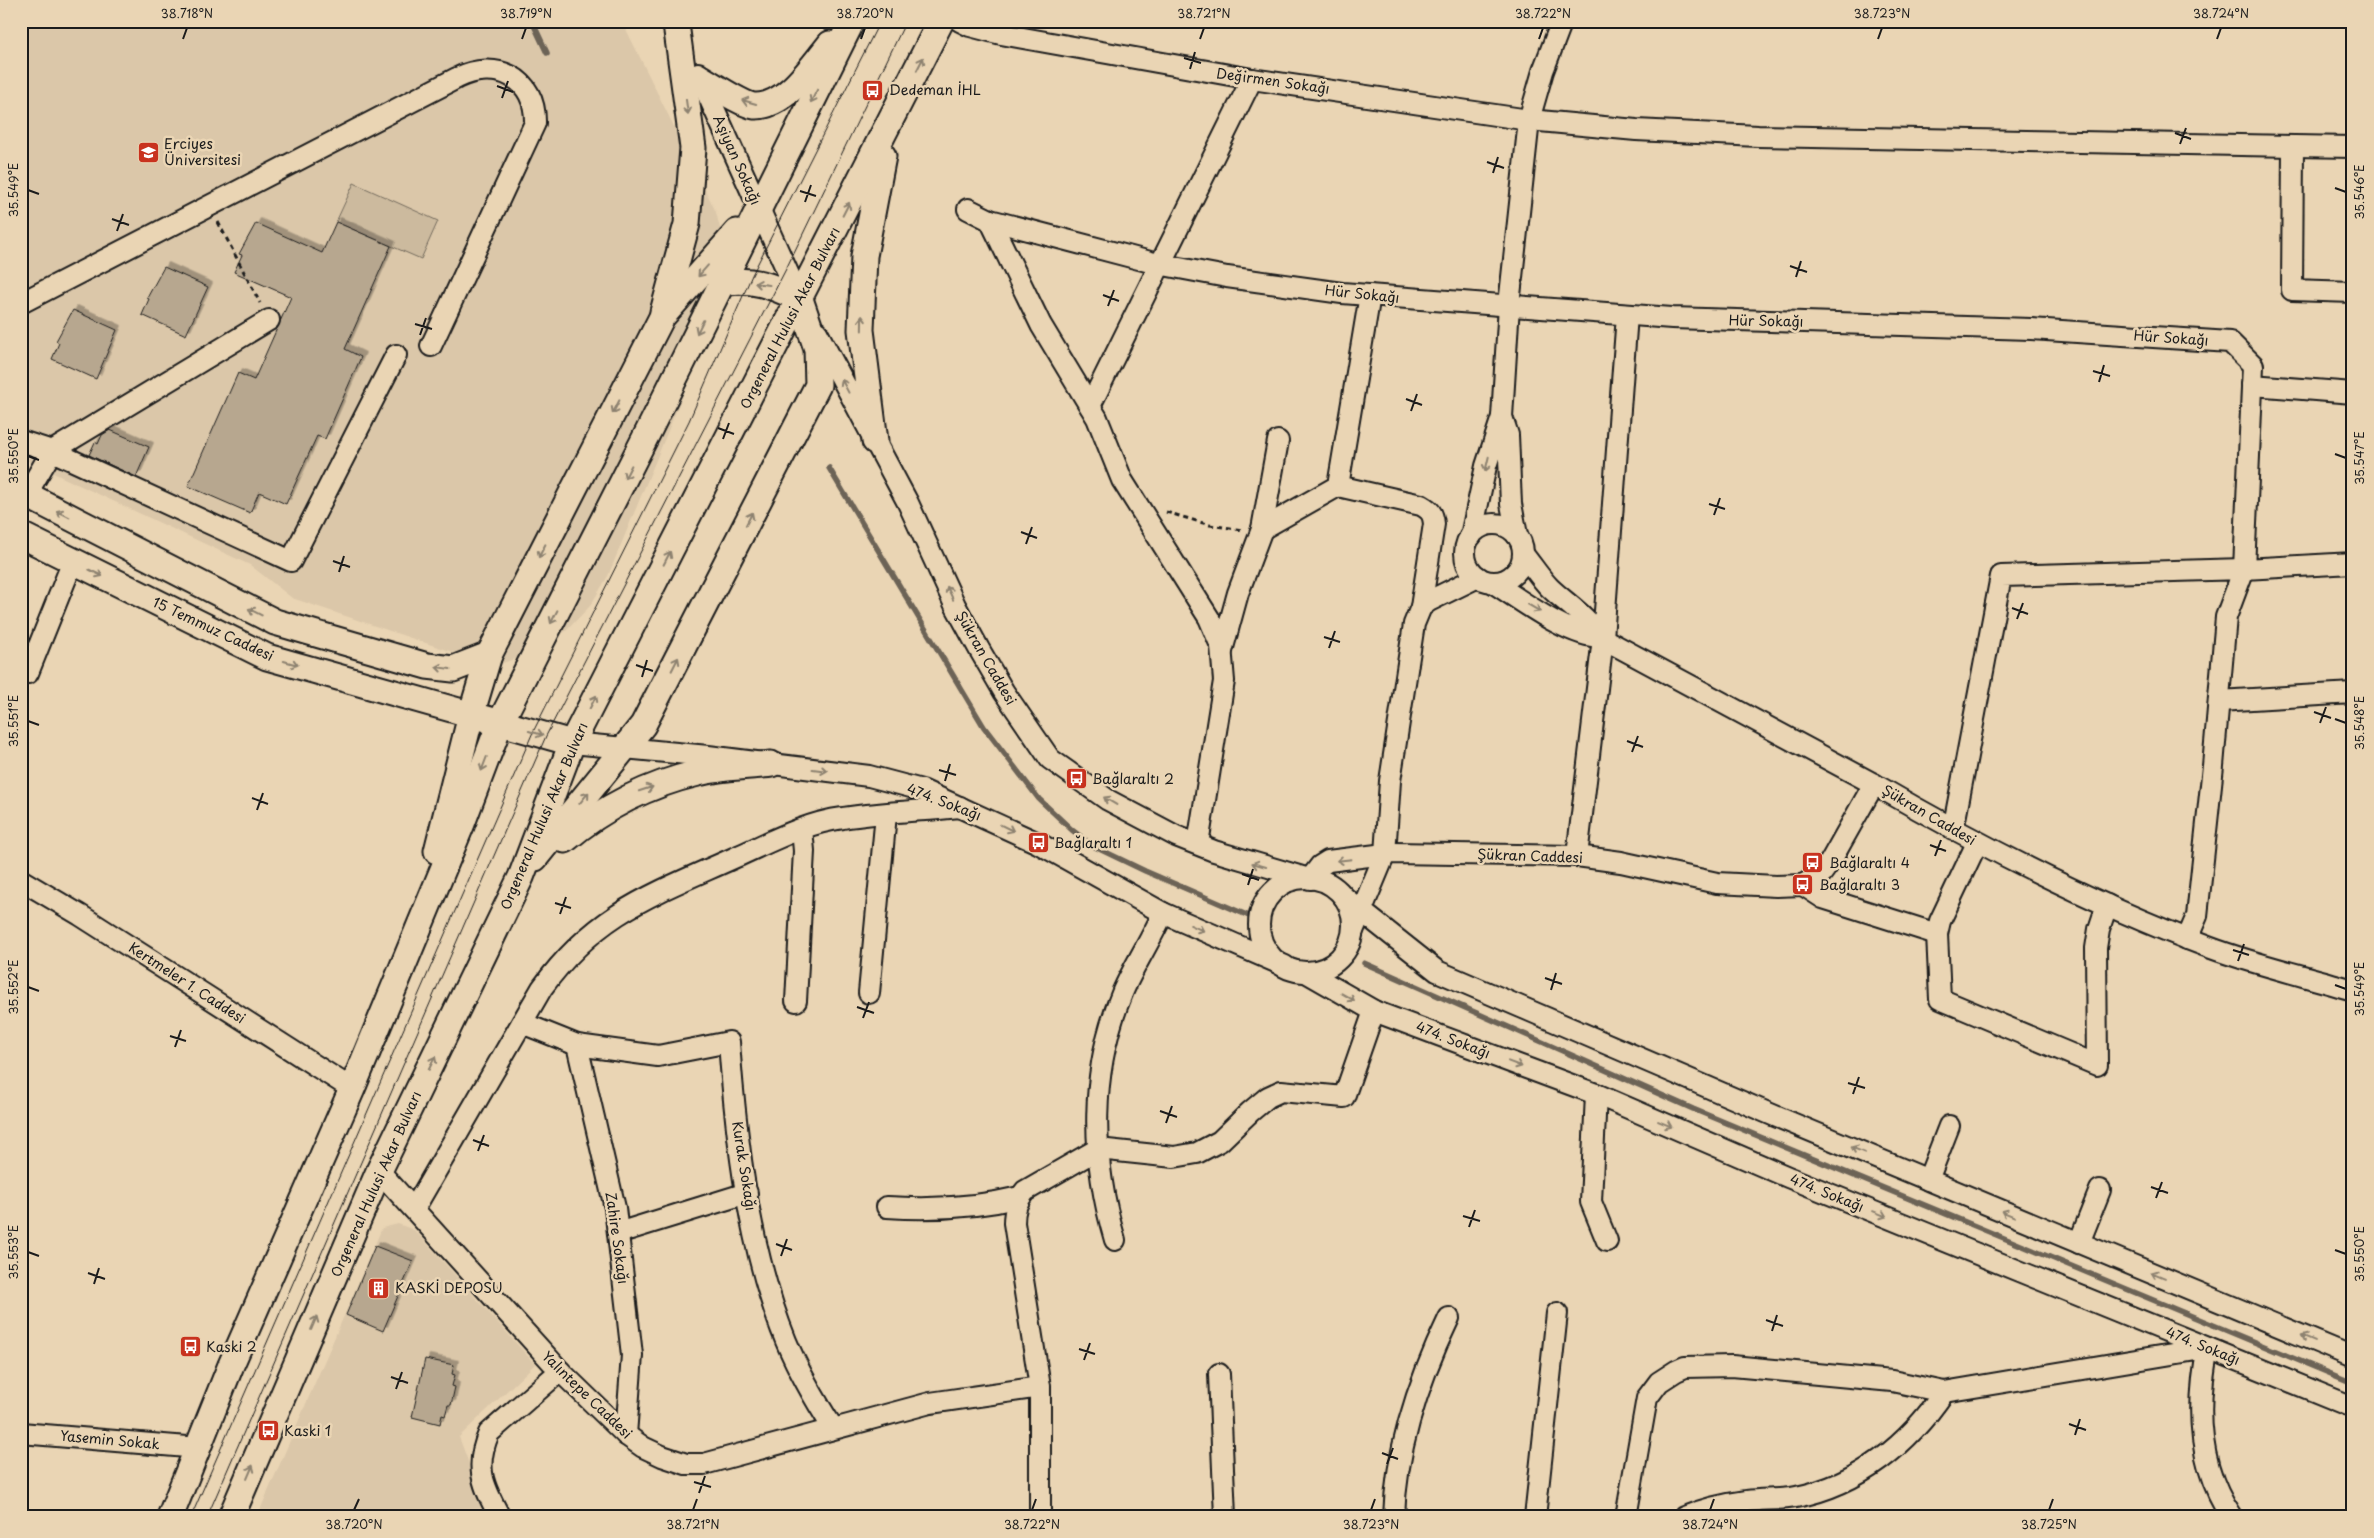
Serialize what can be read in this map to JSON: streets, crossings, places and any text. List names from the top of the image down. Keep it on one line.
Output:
{"streets":{"main road":["Orgeneral Hulusi Akar Bulvarı","15 Temmuz Caddesi"],"street":["Değirmen Sokağı","Aşiyan Sokağı","Hür Sokağı","Şükran Caddesi","474. Sokağı","Kertmeler 1. Caddesi","Kurak Sokağı","Zahire Sokağı","Yalıntepe Caddesi","Yasemin Sokak"]},"crossings":[["Aşiyan Sokağı","Orgeneral Hulusi Akar Bulvarı"],["Aşiyan Sokağı","Şükran Caddesi"],["Hür Sokağı","Şükran Caddesi"],["Orgeneral Hulusi Akar Bulvarı","15 Temmuz Caddesi"],["Orgeneral Hulusi Akar Bulvarı","Şükran Caddesi"],["Orgeneral Hulusi Akar Bulvarı","474. Sokağı"],["Orgeneral Hulusi Akar Bulvarı","Yalıntepe Caddesi"],["15 Temmuz Caddesi","474. Sokağı"],["Şükran Caddesi","474. Sokağı"],["Kurak Sokağı","Zahire Sokağı"],["Kurak Sokağı","Yalıntepe Caddesi"],["Zahire Sokağı","Yalıntepe Caddesi"]],"one_way":["Şükran Caddesi"],"places":{"bus stop":["Dedeman İHL","Bağlaraltı 2","Bağlaraltı 1","Bağlaraltı 4","Bağlaraltı 3","Kaski 2","Kaski 1"],"school or university":["Erciyes Üniversitesi"],"building":["KASKİ DEPOSU"]},"coordinates":["38.718°N","38.719°N","38.720°N","38.721°N","38.722°N","38.723°N","38.724°N","35.549°E","35.546°E","35.550°E","35.547°E","35.551°E","35.548°E","35.552°E","35.553°E","38.725°N"]}
